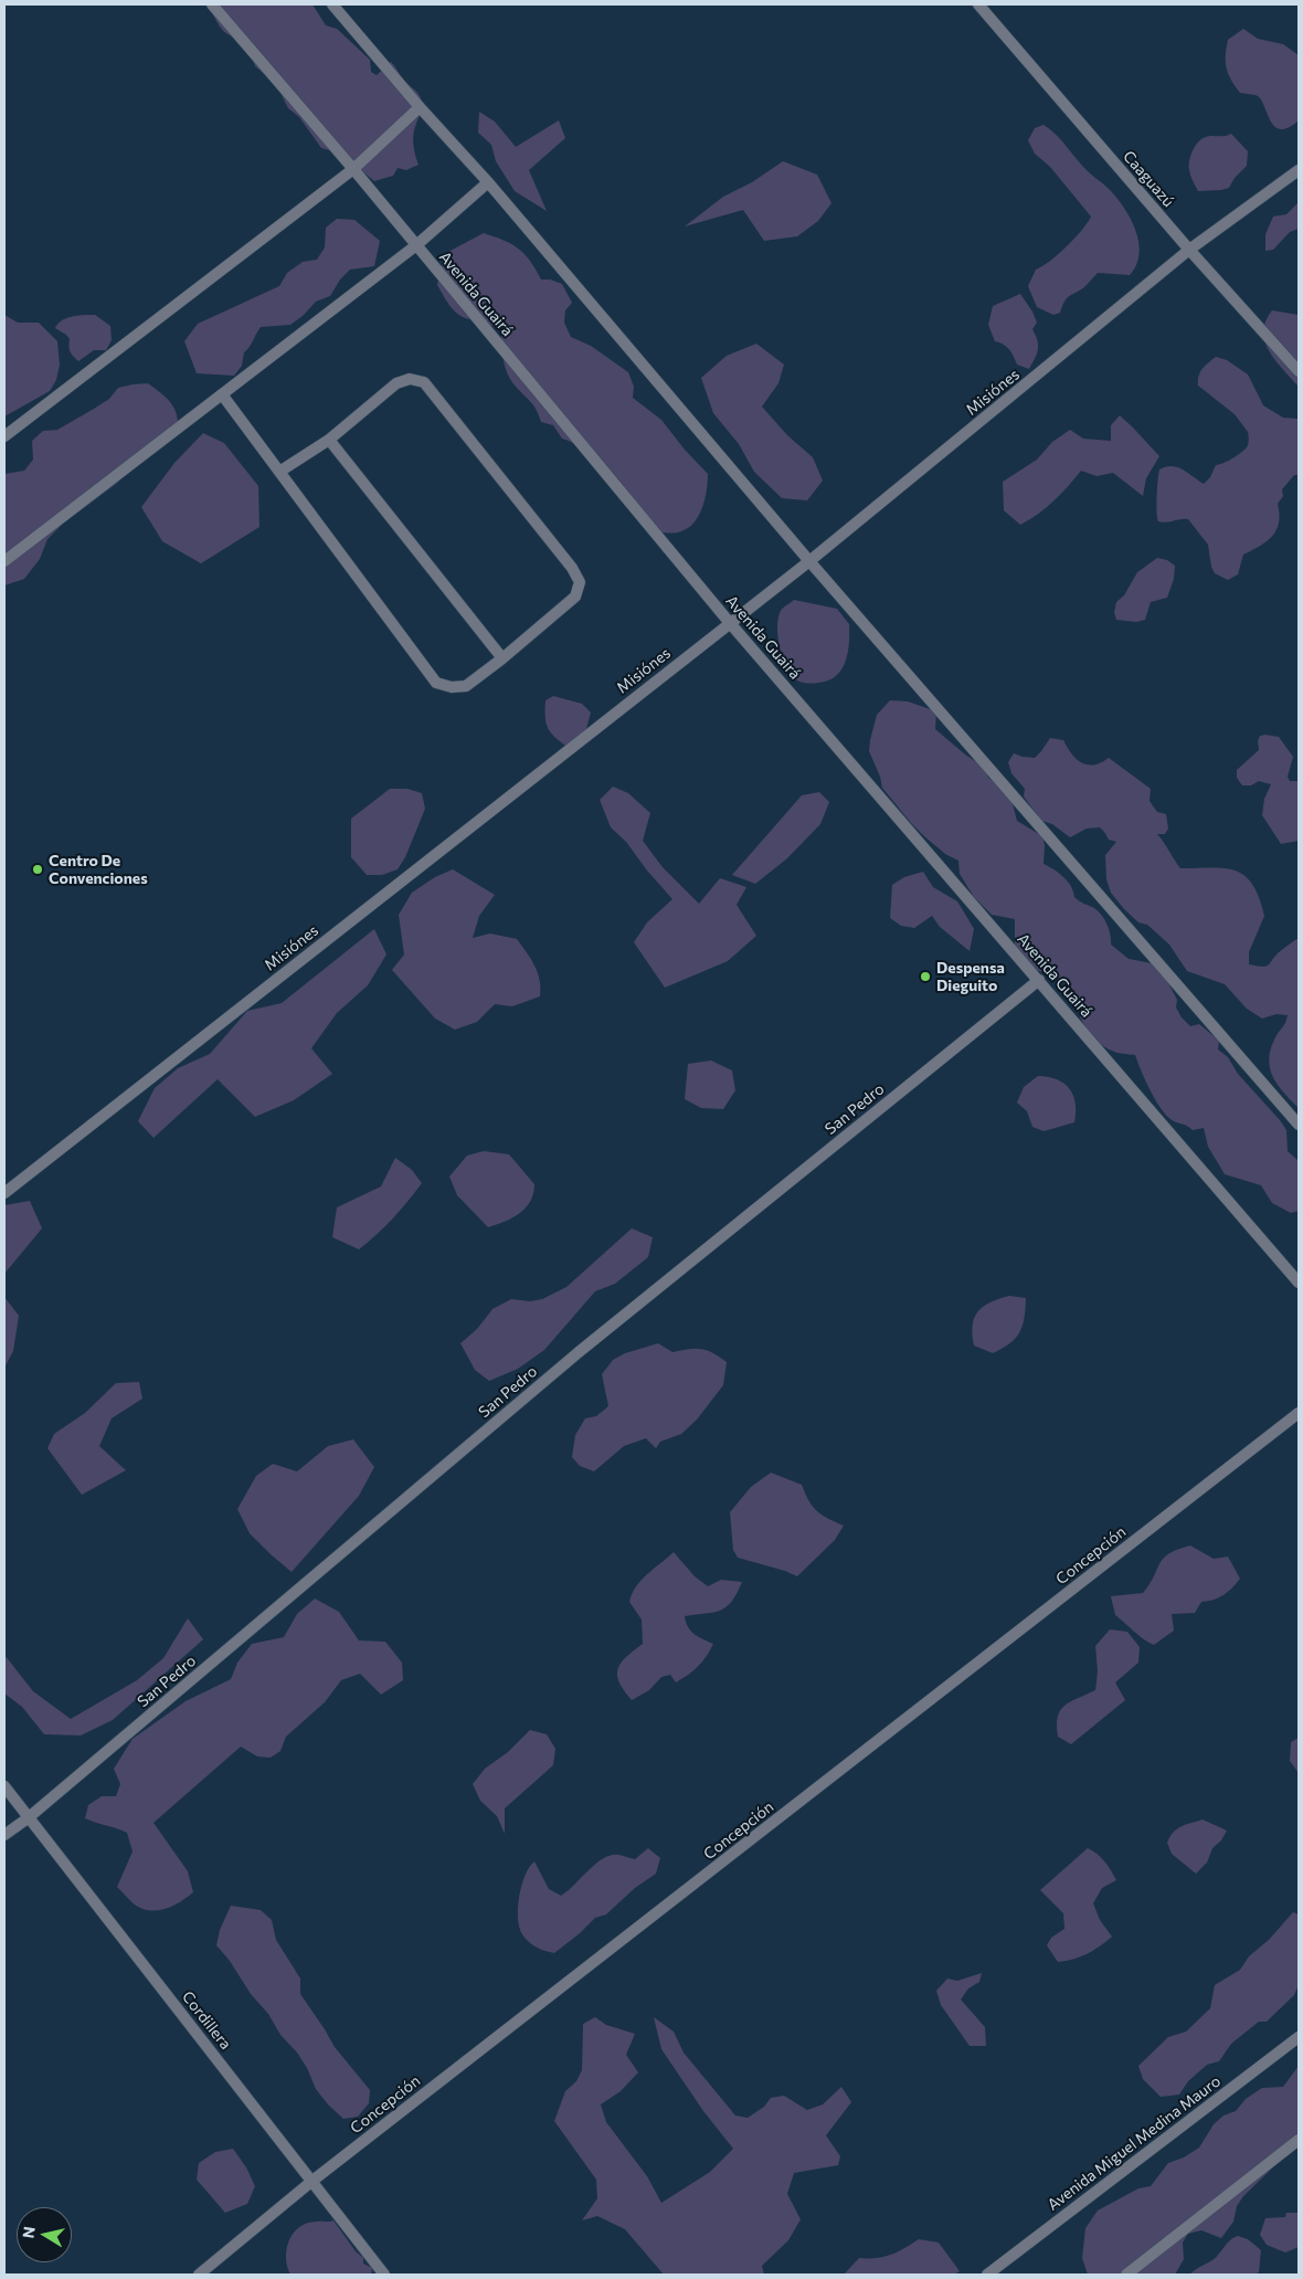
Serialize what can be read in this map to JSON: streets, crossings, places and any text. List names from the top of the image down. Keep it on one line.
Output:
{"streets":{"street":["Caaguazú","Avenida Guairá","Misiónes","San Pedro","Concepción","Cordillera","Avenida Miguel Medina Mauro"]},"crossings":[["Caaguazú","Misiónes"],["Avenida Guairá","Misiónes"],["Avenida Guairá","San Pedro"],["San Pedro","Cordillera"],["Concepción","Cordillera"]],"places":["Centro De Convenciones","Despensa Dieguito"],"north":"left"}
